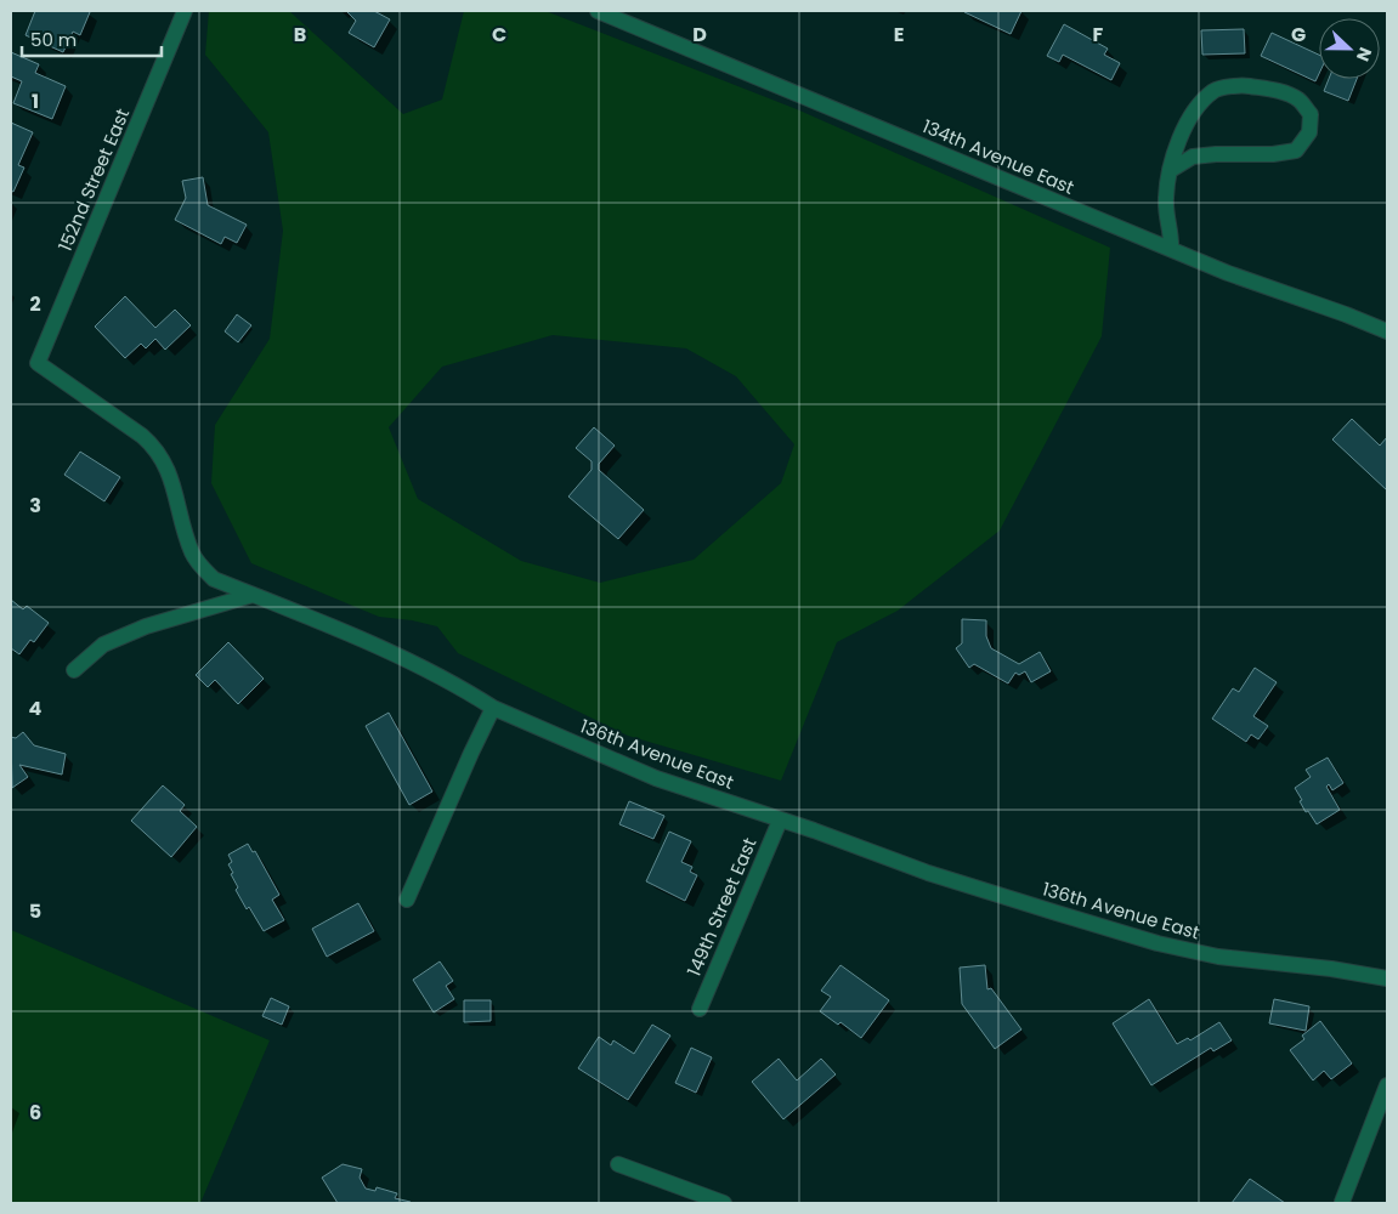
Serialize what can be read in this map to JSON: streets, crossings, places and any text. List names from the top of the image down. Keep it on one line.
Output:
{"streets":{"street":["134th Avenue East","152nd Street East","136th Avenue East","149th Street East"]},"crossings":[["152nd Street East","136th Avenue East"],["136th Avenue East","149th Street East"]],"scale_bar":"50 m","north":"right","grid":{"columns":["B","C","D","E","F","G"],"rows":["1","2","3","4","5","6"]}}
